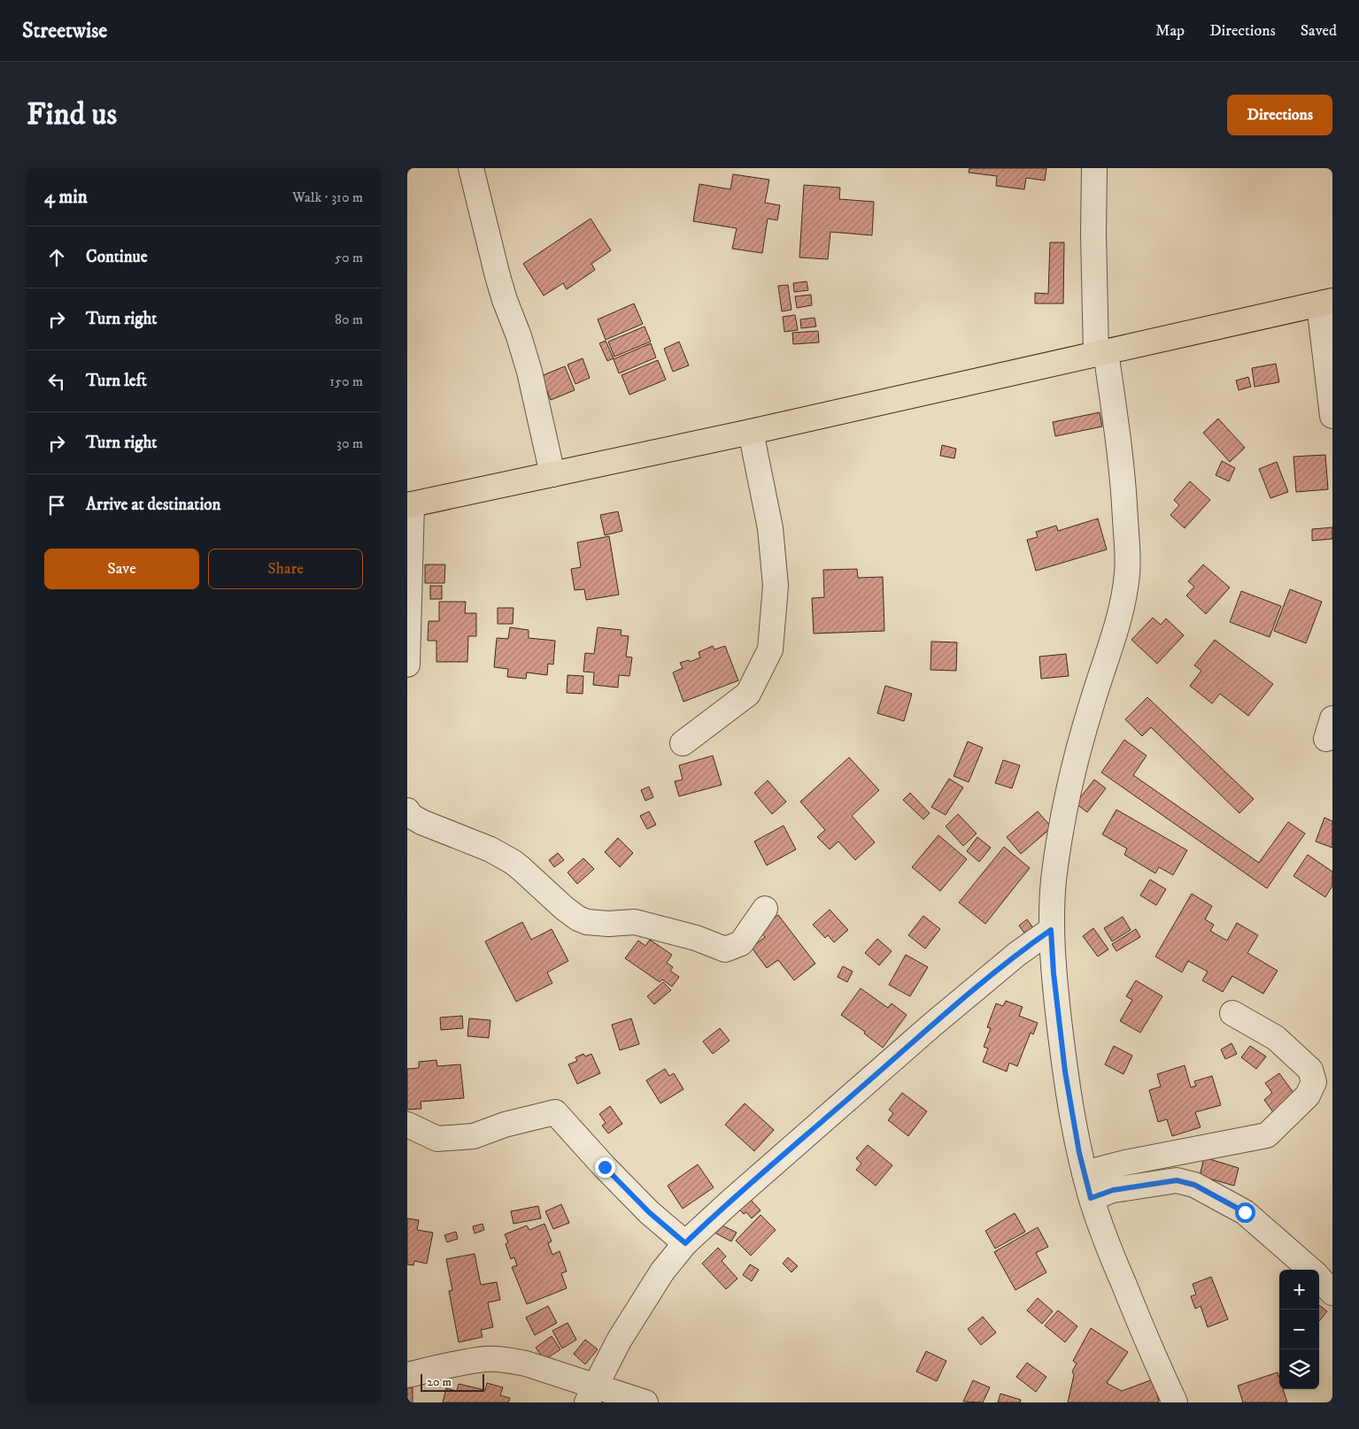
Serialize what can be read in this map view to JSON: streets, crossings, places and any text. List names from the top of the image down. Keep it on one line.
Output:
{"scale_bar":"20 m","page":{"header":"Streetwise","nav":["Map","Directions","Saved"],"buttons":["Directions",["Save","Share"]],"title":"Find us","heading":["4 min","Walk · 310 m"],"list":[["Continue","50 m"],["Turn right","80 m"],["Turn left","150 m"],["Turn right","30 m"],"Arrive at destination"],"map_buttons":["+","−"],"scale":"20 m"}}
